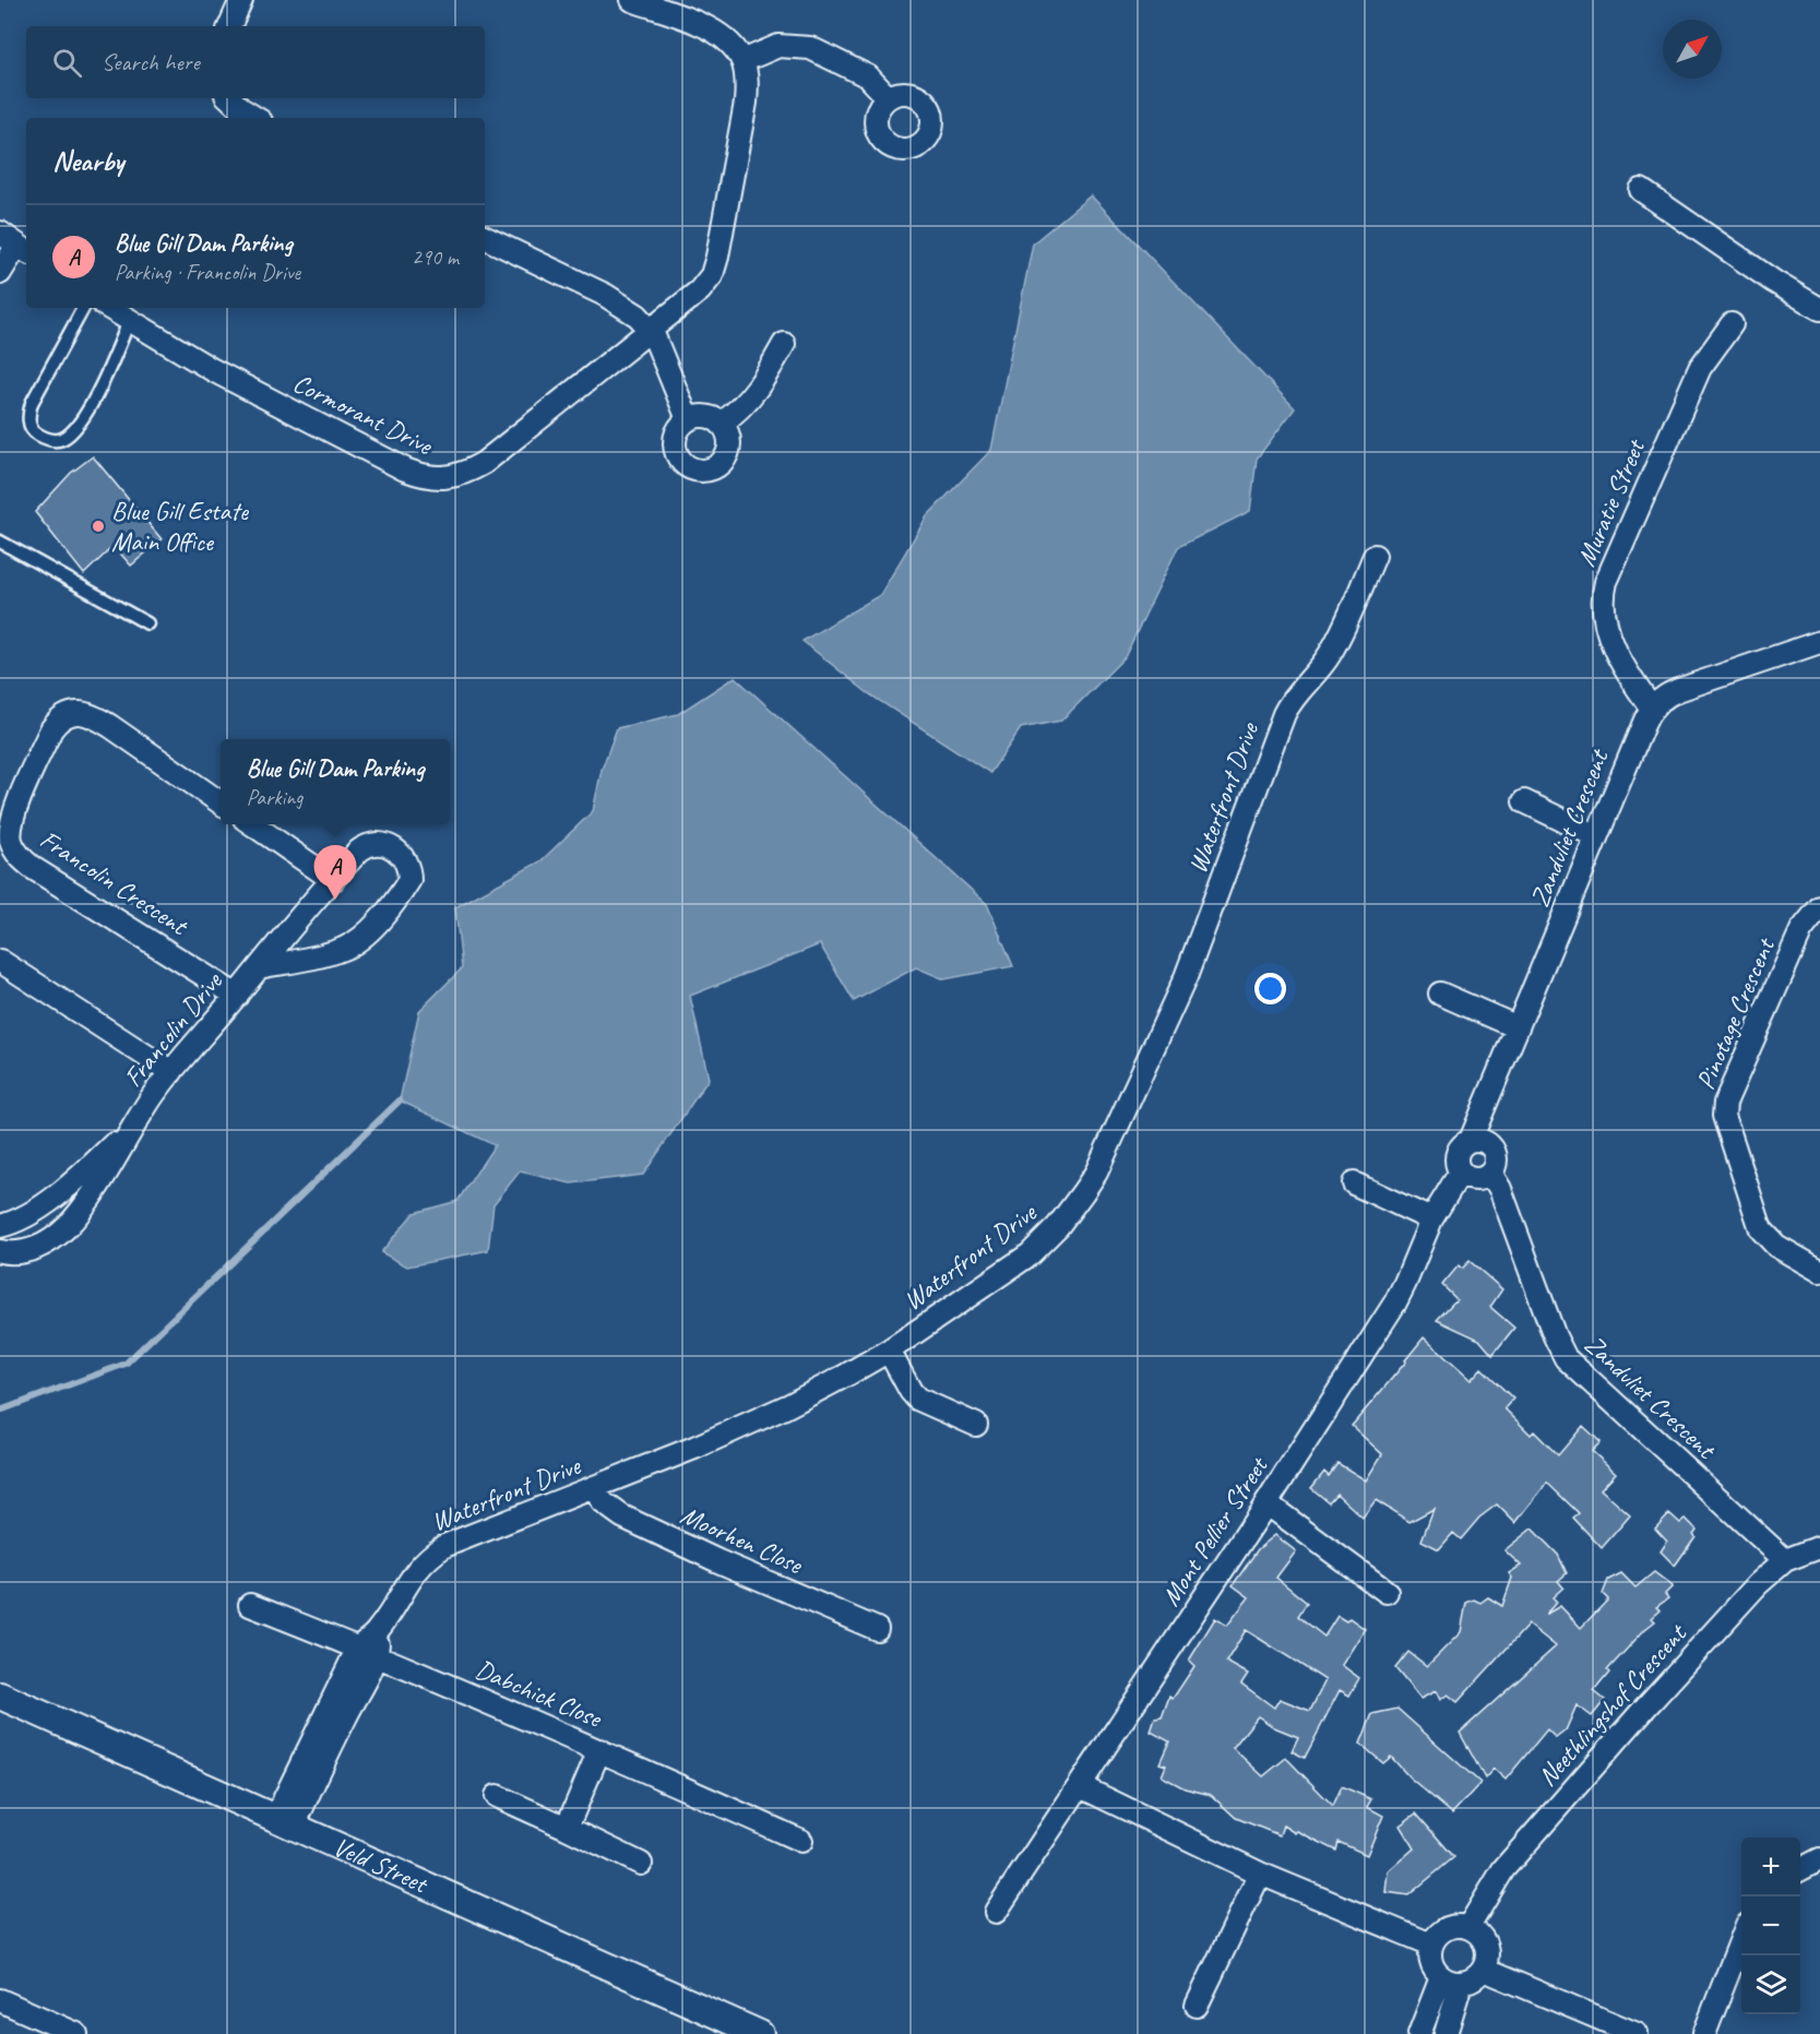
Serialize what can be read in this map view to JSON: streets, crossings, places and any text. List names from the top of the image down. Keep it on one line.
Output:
{"streets":{"street":["Cormorant Drive","Muratie Street","Waterfront Drive","Zandvliet Crescent","Francolin Crescent","Pinotage Crescent","Francolin Drive","Mont Pellier Street","Moorhen Close","Dabchick Close","Neethlingshof Crescent","Veld Street"]},"crossings":[["Muratie Street","Zandvliet Crescent"],["Waterfront Drive","Moorhen Close"],["Waterfront Drive","Dabchick Close"],["Waterfront Drive","Veld Street"],["Zandvliet Crescent","Mont Pellier Street"],["Zandvliet Crescent","Neethlingshof Crescent"],["Francolin Crescent","Francolin Drive"]],"places":["Blue Gill Estate Main Office"],"north":"top right","page":{"search":"Search here","heading":"Nearby","list":[{"mark":"A","name":"Blue Gill Dam Parking","note":"Parking · Francolin Drive","value":"290 m"}],"popup":["Blue Gill Dam Parking","Parking"],"pins":"A","map_buttons":["+","−"]}}
